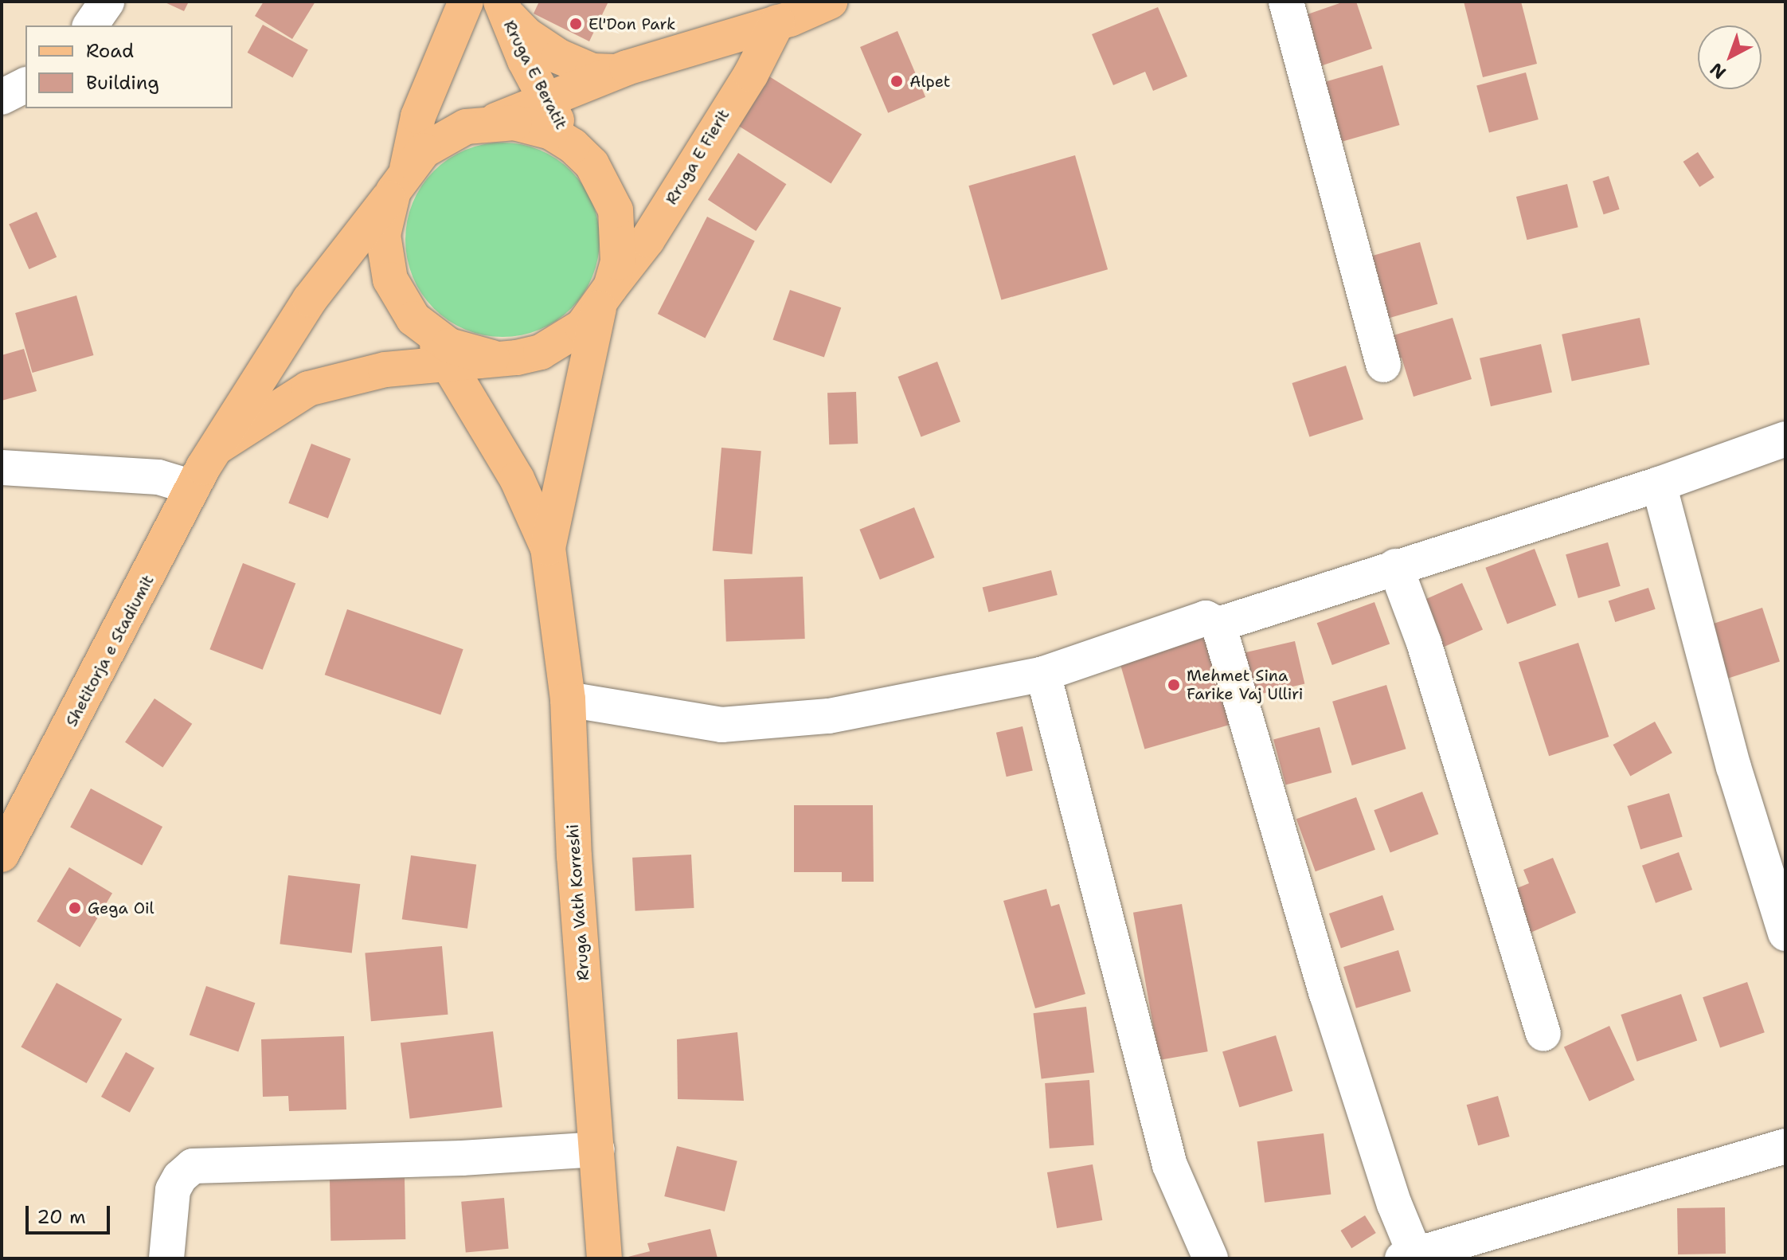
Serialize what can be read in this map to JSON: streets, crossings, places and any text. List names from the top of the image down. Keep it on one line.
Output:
{"streets":{"main road":["Rruga E Beratit","Rruga E Fierit","Shetitorja e Stadiumit","Rruga Vath Korreshi"]},"crossings":[["Rruga E Beratit","Rruga Vath Korreshi"],["Rruga E Fierit","Shetitorja e Stadiumit"],["Rruga E Fierit","Rruga Vath Korreshi"],["Shetitorja e Stadiumit","Rruga Vath Korreshi"]],"places":["El'Don Park","Alpet","Mehmet Sina Farike Vaj Ulliri","Gega Oil"],"legend":["Road","Building"],"scale_bar":"20 m","north":"bottom left"}
